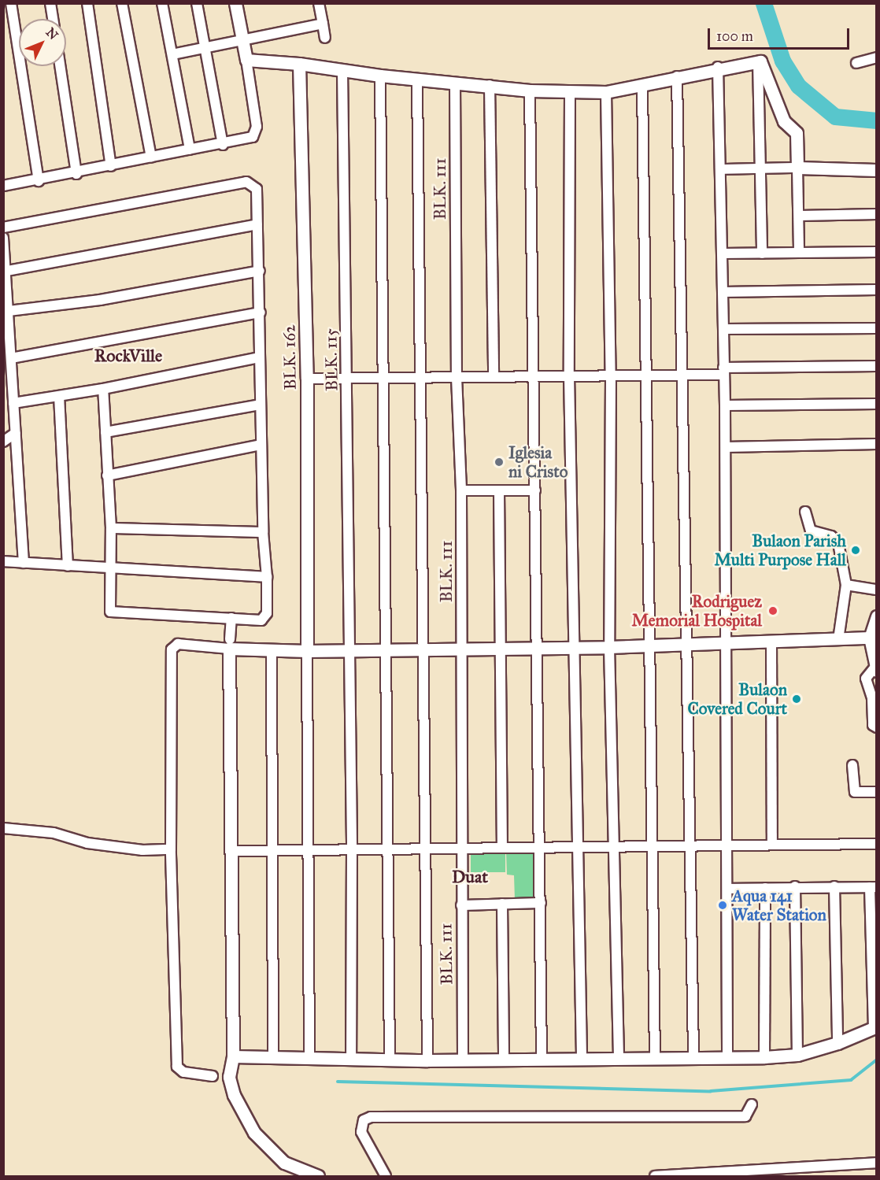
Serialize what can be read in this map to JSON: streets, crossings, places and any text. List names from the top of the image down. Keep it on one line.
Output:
{"streets":{"street":["BLK. 111","BLK. 162","BLK. 115"]},"districts":["RockVille","Duat"],"places":["Iglesia ni Cristo","Bulaon Parish Multi Purpose Hall","Rodriguez Memorial Hospital","Bulaon Covered Court","Aqua 141 Water Station"],"scale_bar":"100 m","north":"top right"}
